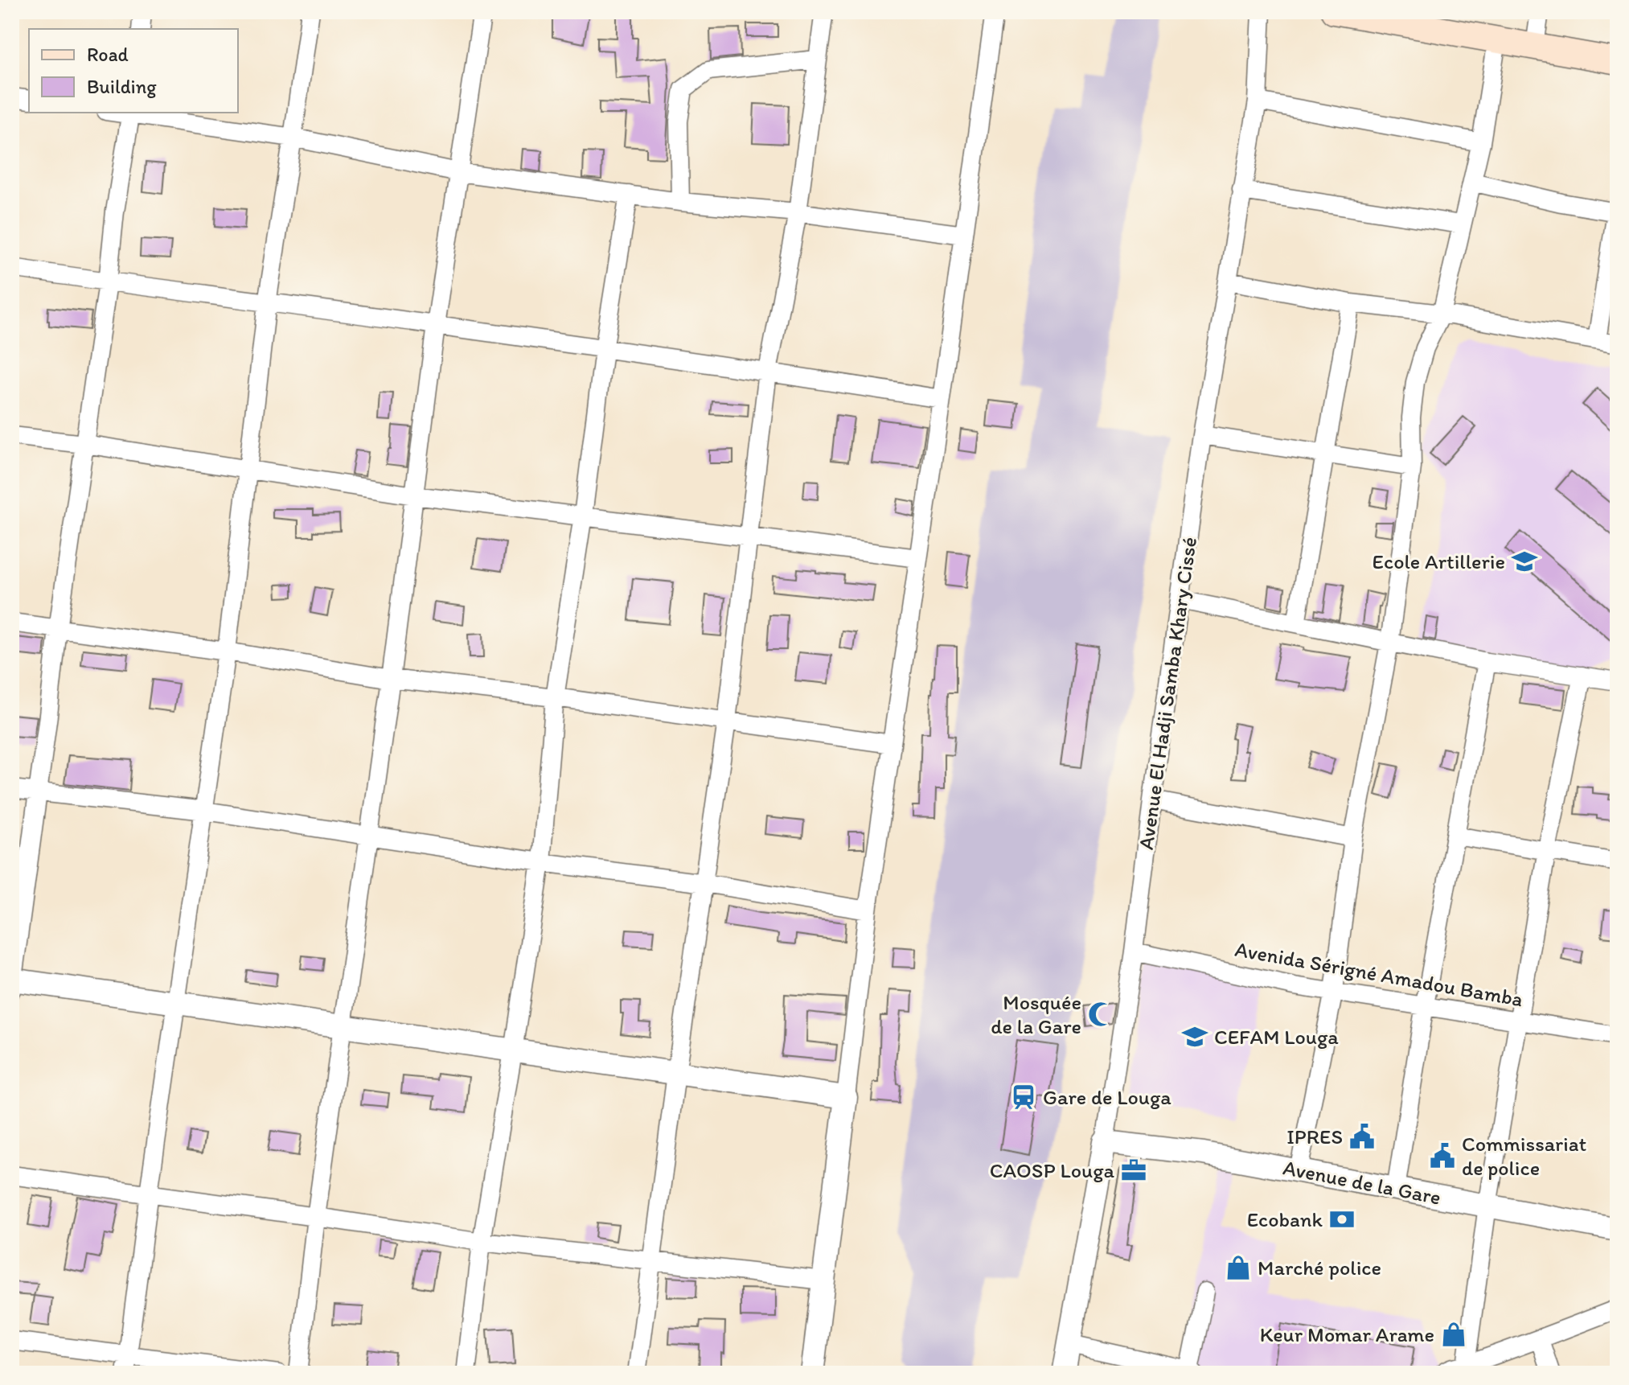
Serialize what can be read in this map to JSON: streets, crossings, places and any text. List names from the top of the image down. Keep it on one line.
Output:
{"streets":{"street":["Avenue El Hadji Samba Khary Cissé","Avenida Sérigné Amadou Bamba","Avenue de la Gare"]},"crossings":[["Avenue El Hadji Samba Khary Cissé","Avenida Sérigné Amadou Bamba"],["Avenue El Hadji Samba Khary Cissé","Avenue de la Gare"]],"places":{"school or university":["Ecole Artillerie","CEFAM Louga"],"mosque":["Mosquée de la Gare"],"station":["Gare de Louga"],"public building":["IPRES","Commissariat de police"],"office":["CAOSP Louga"],"bank":["Ecobank"],"shop":["Marché police","Keur Momar Arame"]},"legend":["Road","Building"]}
